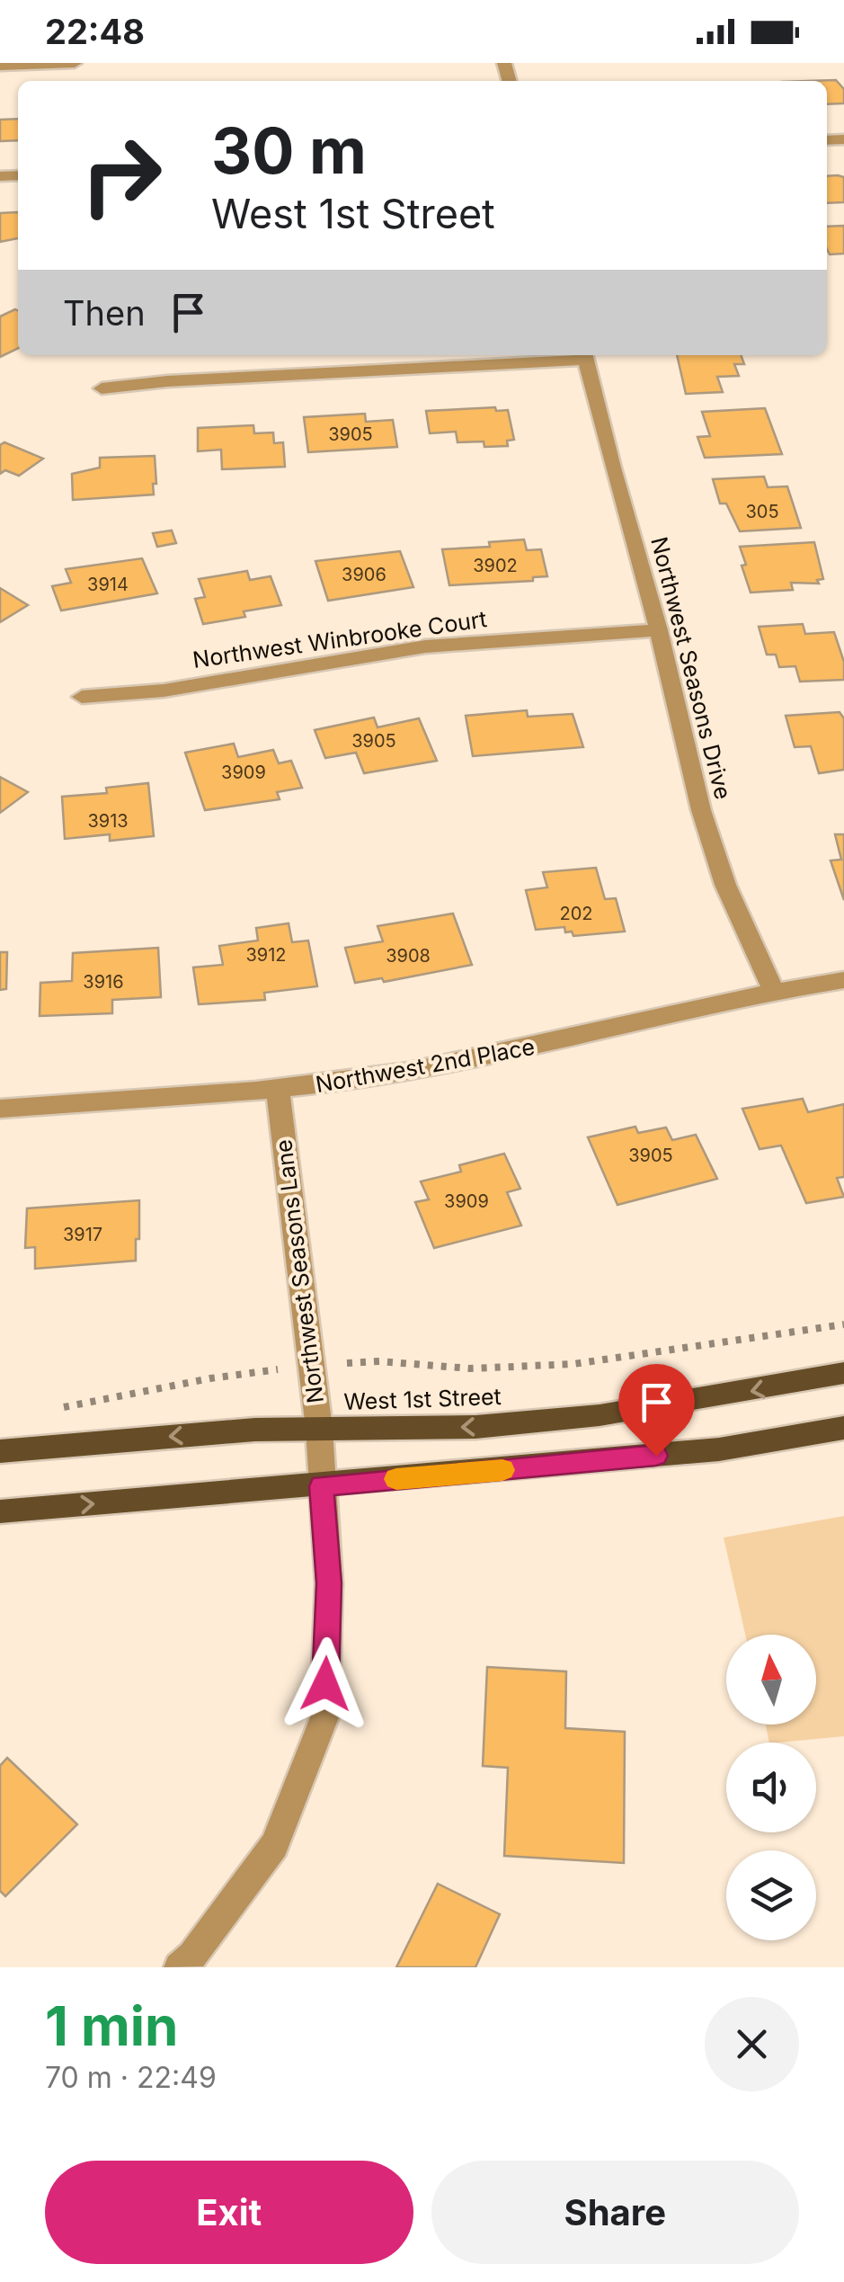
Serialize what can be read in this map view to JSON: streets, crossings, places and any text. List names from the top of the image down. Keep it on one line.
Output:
{"streets":{"main road":["West 1st Street"],"street":["Northwest Winbrooke Court","Northwest Seasons Drive","Northwest 2nd Place","Northwest Seasons Lane"]},"crossings":[["Northwest Winbrooke Court","Northwest Seasons Drive"],["Northwest Seasons Drive","Northwest 2nd Place"],["Northwest 2nd Place","Northwest Seasons Lane"],["Northwest Seasons Lane","West 1st Street"]],"house_numbers":["3905","305","3902","3906","3914","3905","3909","3913","202","3912","3908","3916","3905","3909","3917"],"north":"top","page":{"status":"22:48","turn":["30 m","West 1st Street"],"then":"Then","heading":["1 min","70 m · 22:49"],"buttons":["Exit","Share"]}}
